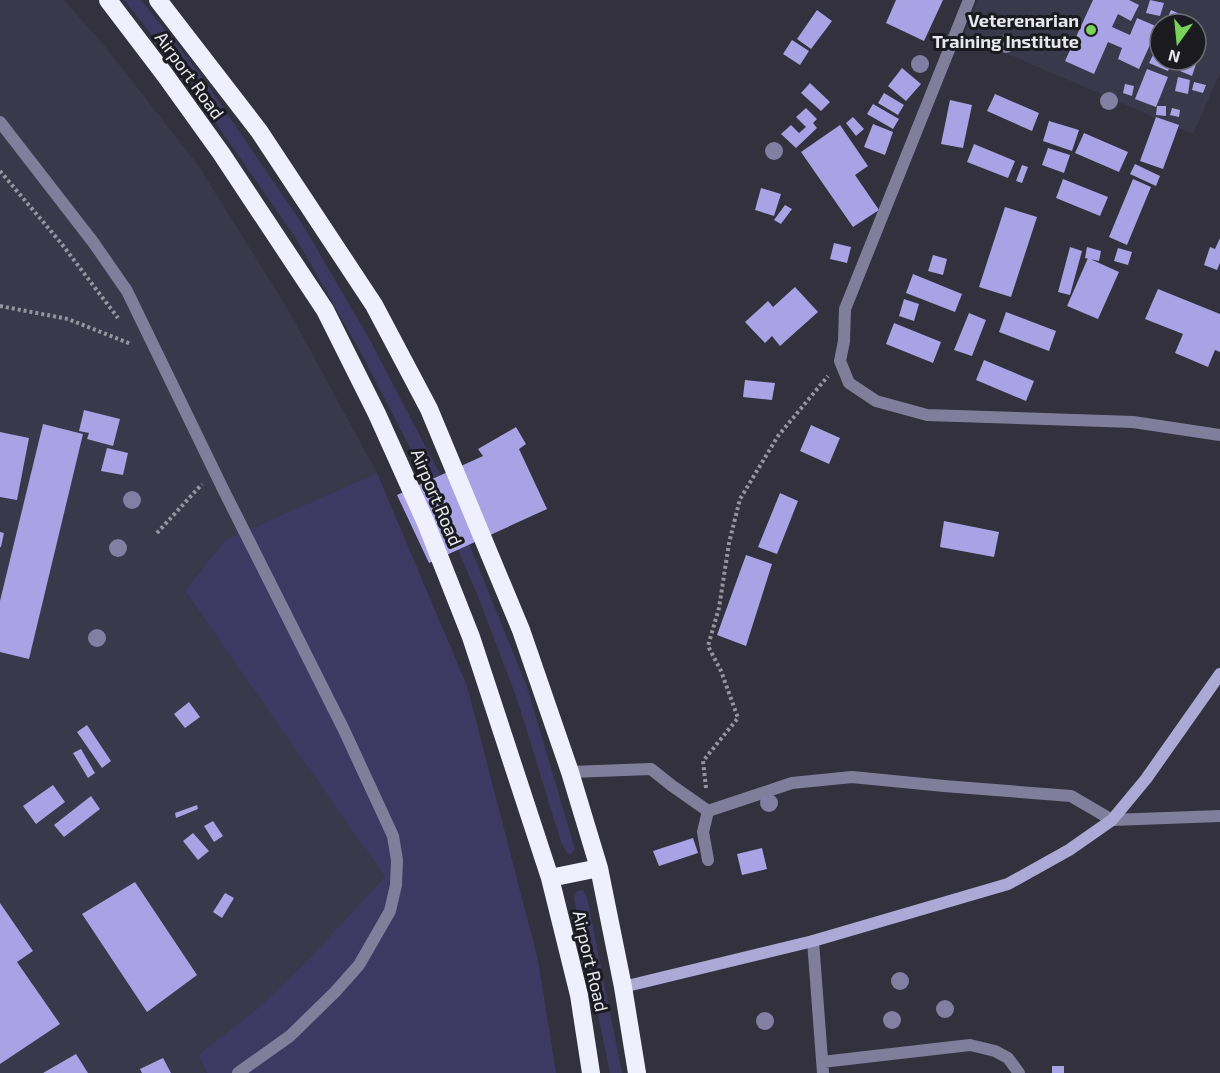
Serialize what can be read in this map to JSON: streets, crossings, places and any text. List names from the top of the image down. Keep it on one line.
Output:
{"streets":{"highway":["Airport Road"]},"places":["Veterenarian Training Institute"],"north":"bottom"}
